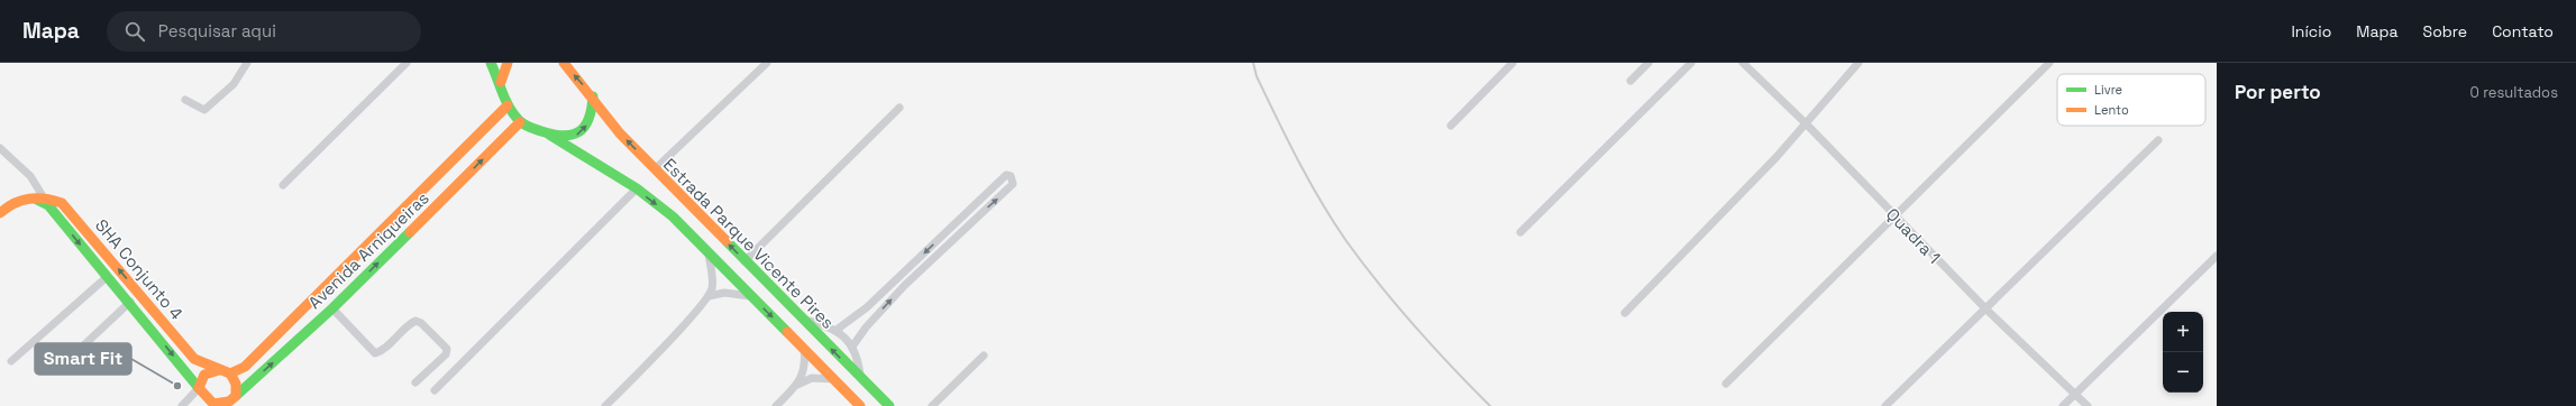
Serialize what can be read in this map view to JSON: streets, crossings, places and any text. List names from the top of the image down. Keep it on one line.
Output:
{"streets":{"street":["Quadra 1","Estrada Parque Vicente Pires","Avenida Arniqueiras","SHA Conjunto 4"]},"crossings":[["Avenida Arniqueiras","SHA Conjunto 4"]],"places":["Smart Fit"],"legend":["Livre","Lento"],"page":{"header":"Mapa","search":"Pesquisar aqui","nav":["Início","Mapa","Sobre","Contato"],"heading":["Por perto","0 resultados"],"map_buttons":["+","−"]}}
